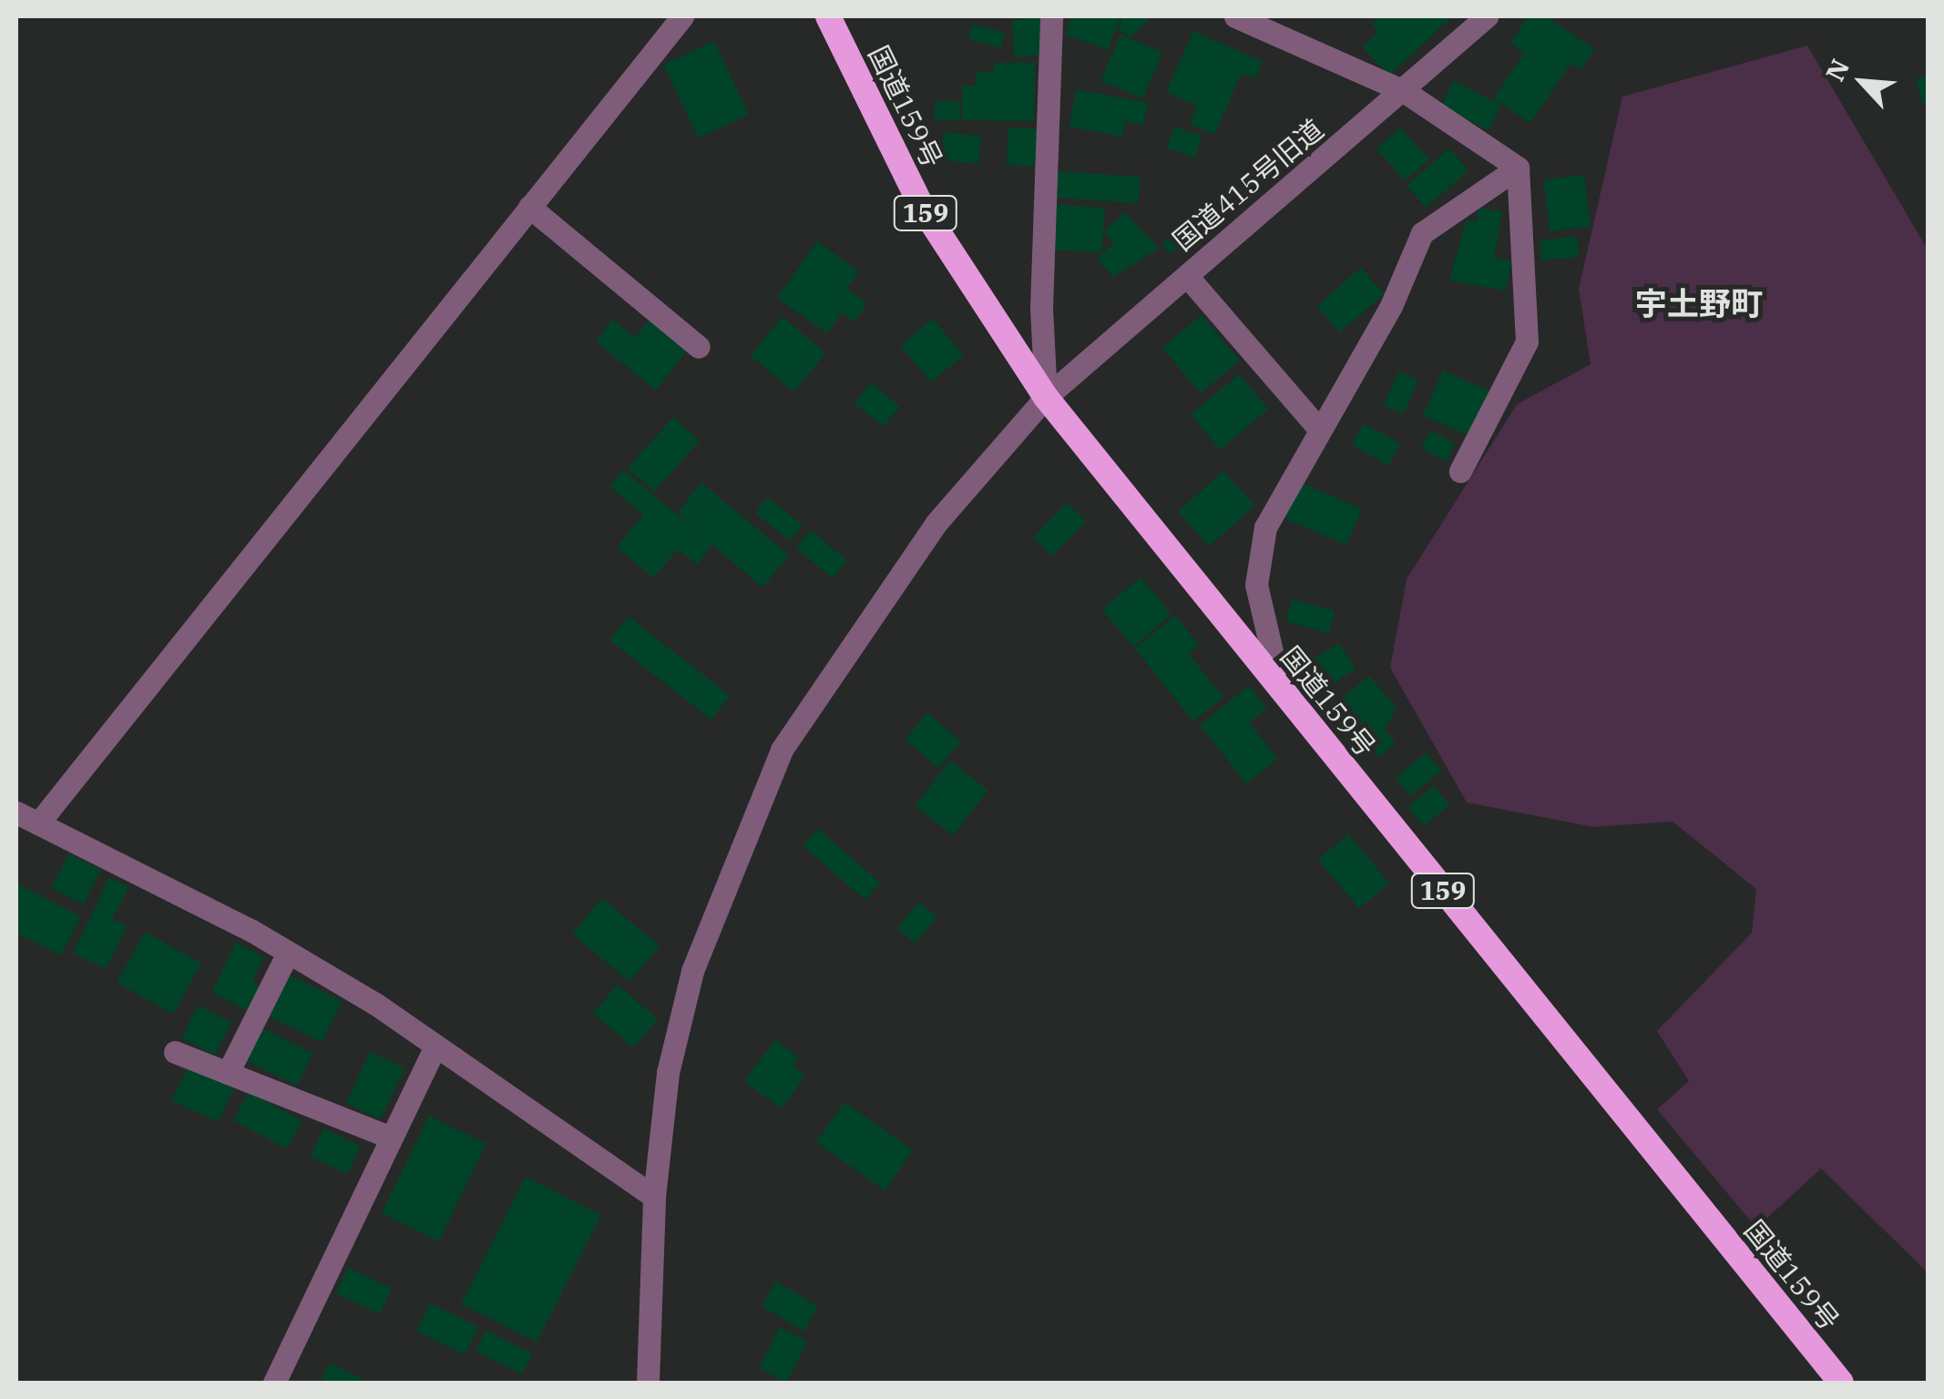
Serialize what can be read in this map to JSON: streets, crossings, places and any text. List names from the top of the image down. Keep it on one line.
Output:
{"streets":{"highway":["国道159号","159"],"street":["国道415号旧道"]},"crossings":[["国道159号","国道415号旧道"]],"districts":["宇土野町"],"north":"top left"}
